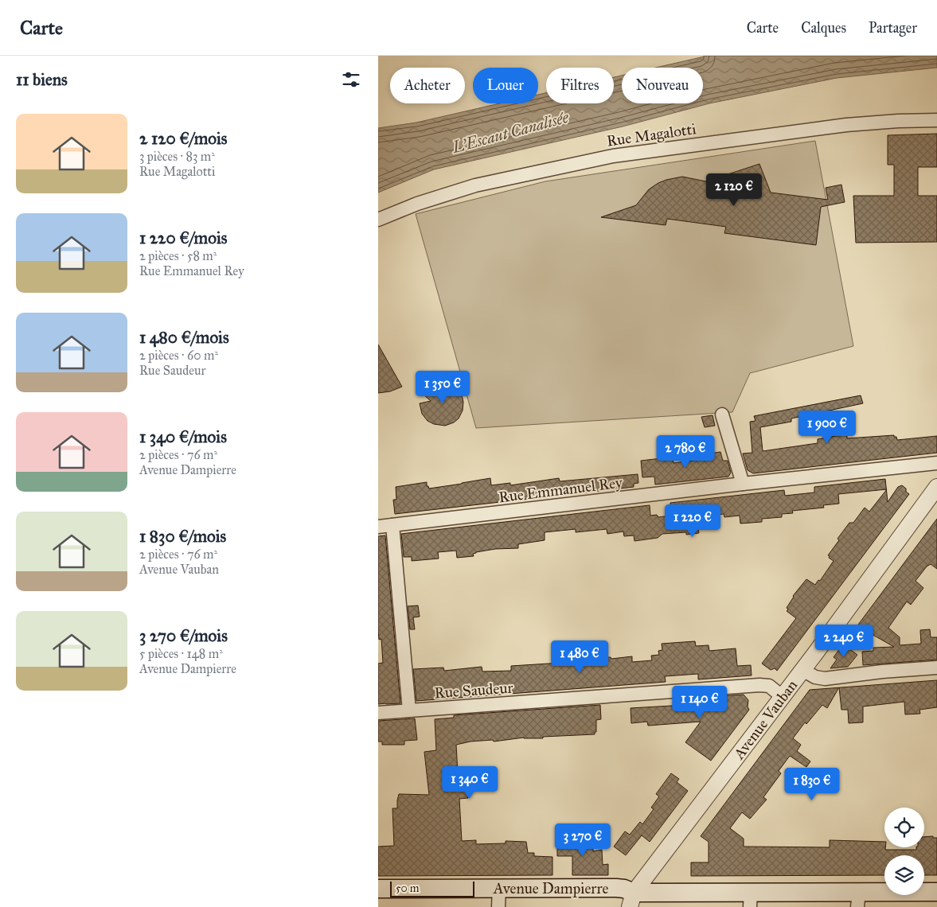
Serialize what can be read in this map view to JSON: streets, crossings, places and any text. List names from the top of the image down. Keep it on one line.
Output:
{"streets":{"main road":["Avenue Dampierre"],"street":["Rue Magalotti","Rue Emmanuel Rey","Rue Saudeur","Avenue Vauban"]},"crossings":[["Rue Saudeur","Avenue Vauban"]],"water":["L'Escaut Canalisée"],"scale_bar":"50 m","page":{"header":"Carte","nav":["Carte","Calques","Partager"],"heading":"11 biens","chip":["Acheter","Louer","Filtres","Nouveau"],"list":[{"name":"2 120 €/mois","note":"3 pièces · 83 m² · Rue Magalotti"},{"name":"1 220 €/mois","note":"2 pièces · 58 m² · Rue Emmanuel Rey"},{"name":"1 480 €/mois","note":"2 pièces · 60 m² · Rue Saudeur"},{"name":"1 340 €/mois","note":"2 pièces · 76 m² · Avenue Dampierre"},{"name":"1 830 €/mois","note":"2 pièces · 76 m² · Avenue Vauban"},{"name":"3 270 €/mois","note":"5 pièces · 148 m² · Avenue Dampierre"}],"price":["2 120 €","1 350 €","1 900 €","2 780 €","1 220 €","2 240 €","1 480 €","1 140 €","1 340 €","1 830 €","3 270 €"],"scale":"50 m"}}
